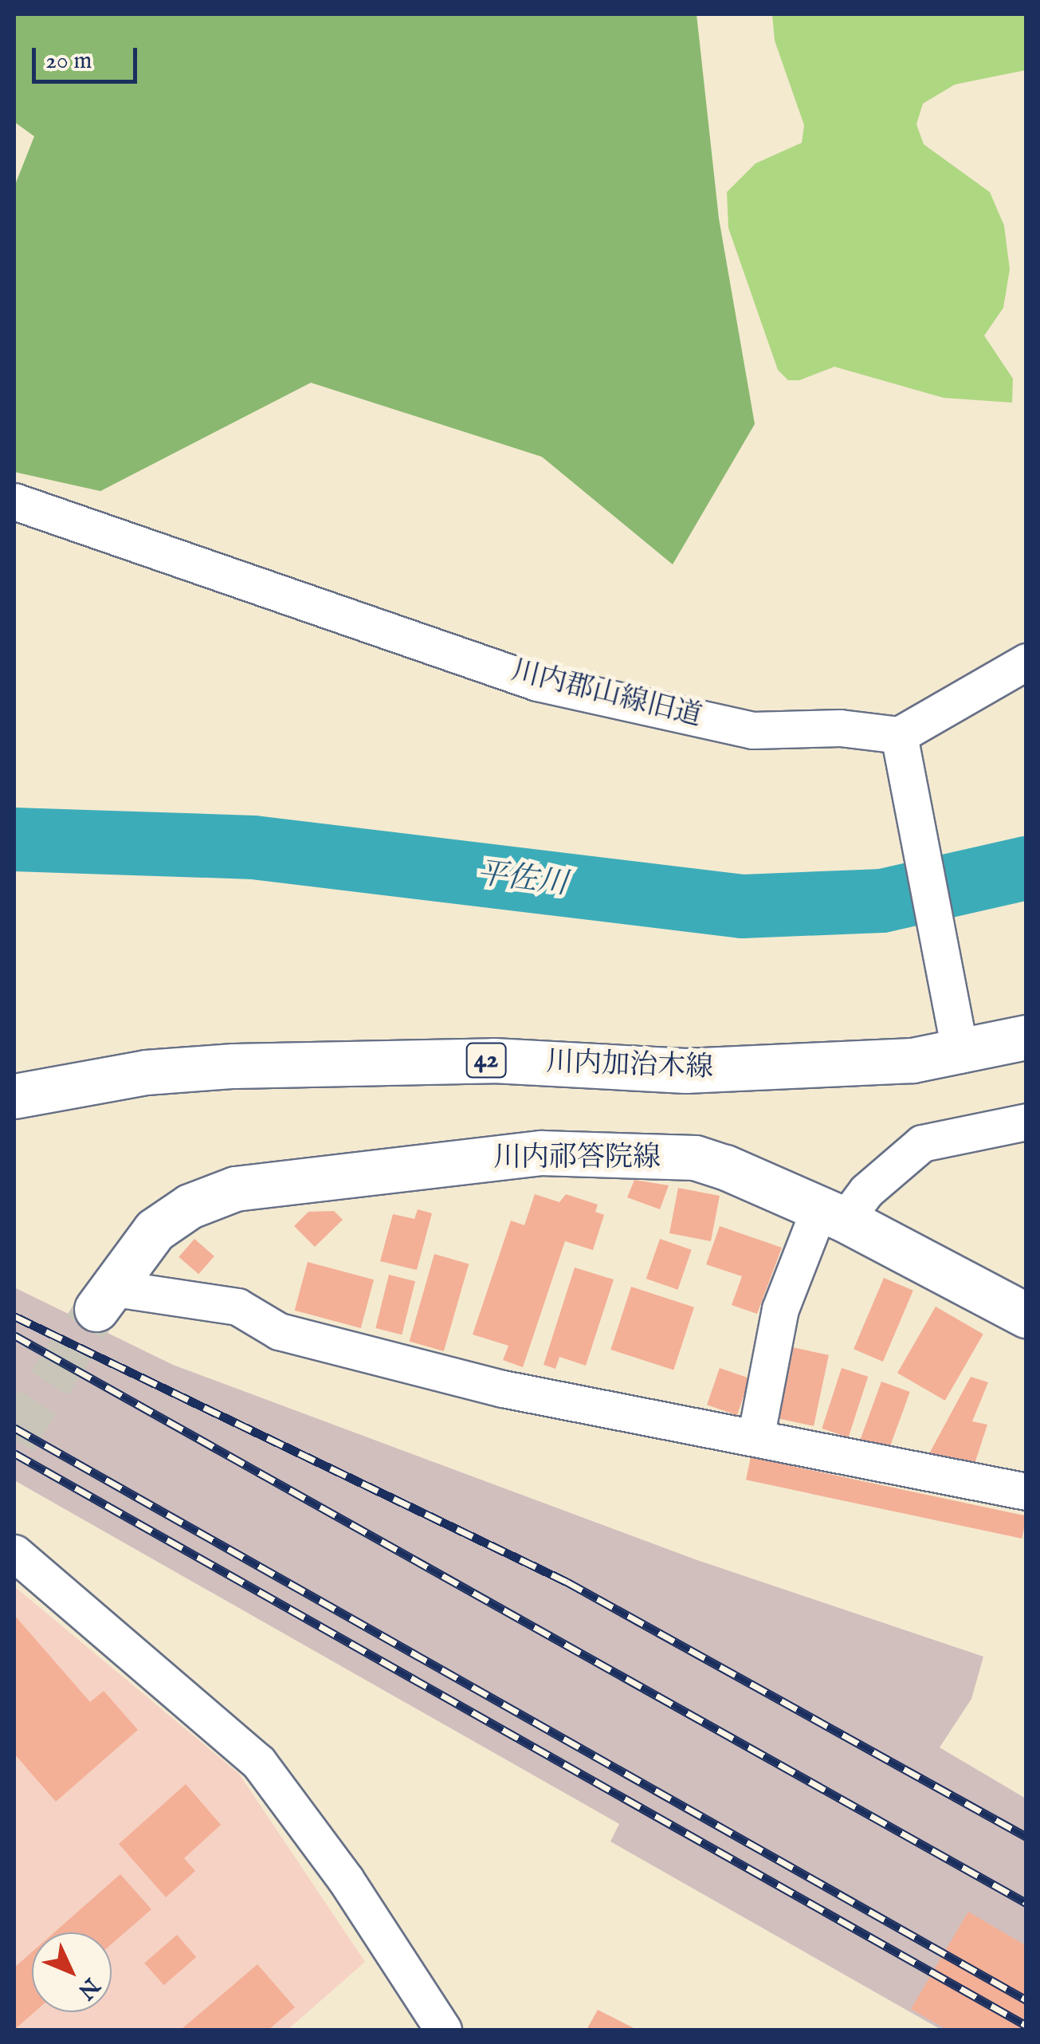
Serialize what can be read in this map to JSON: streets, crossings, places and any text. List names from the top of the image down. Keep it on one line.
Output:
{"streets":{"main road":["42","川内加治木線","川内祁答院線"],"street":["川内郡山線旧道"]},"water":["平佐川"],"scale_bar":"20 m","north":"bottom right"}
